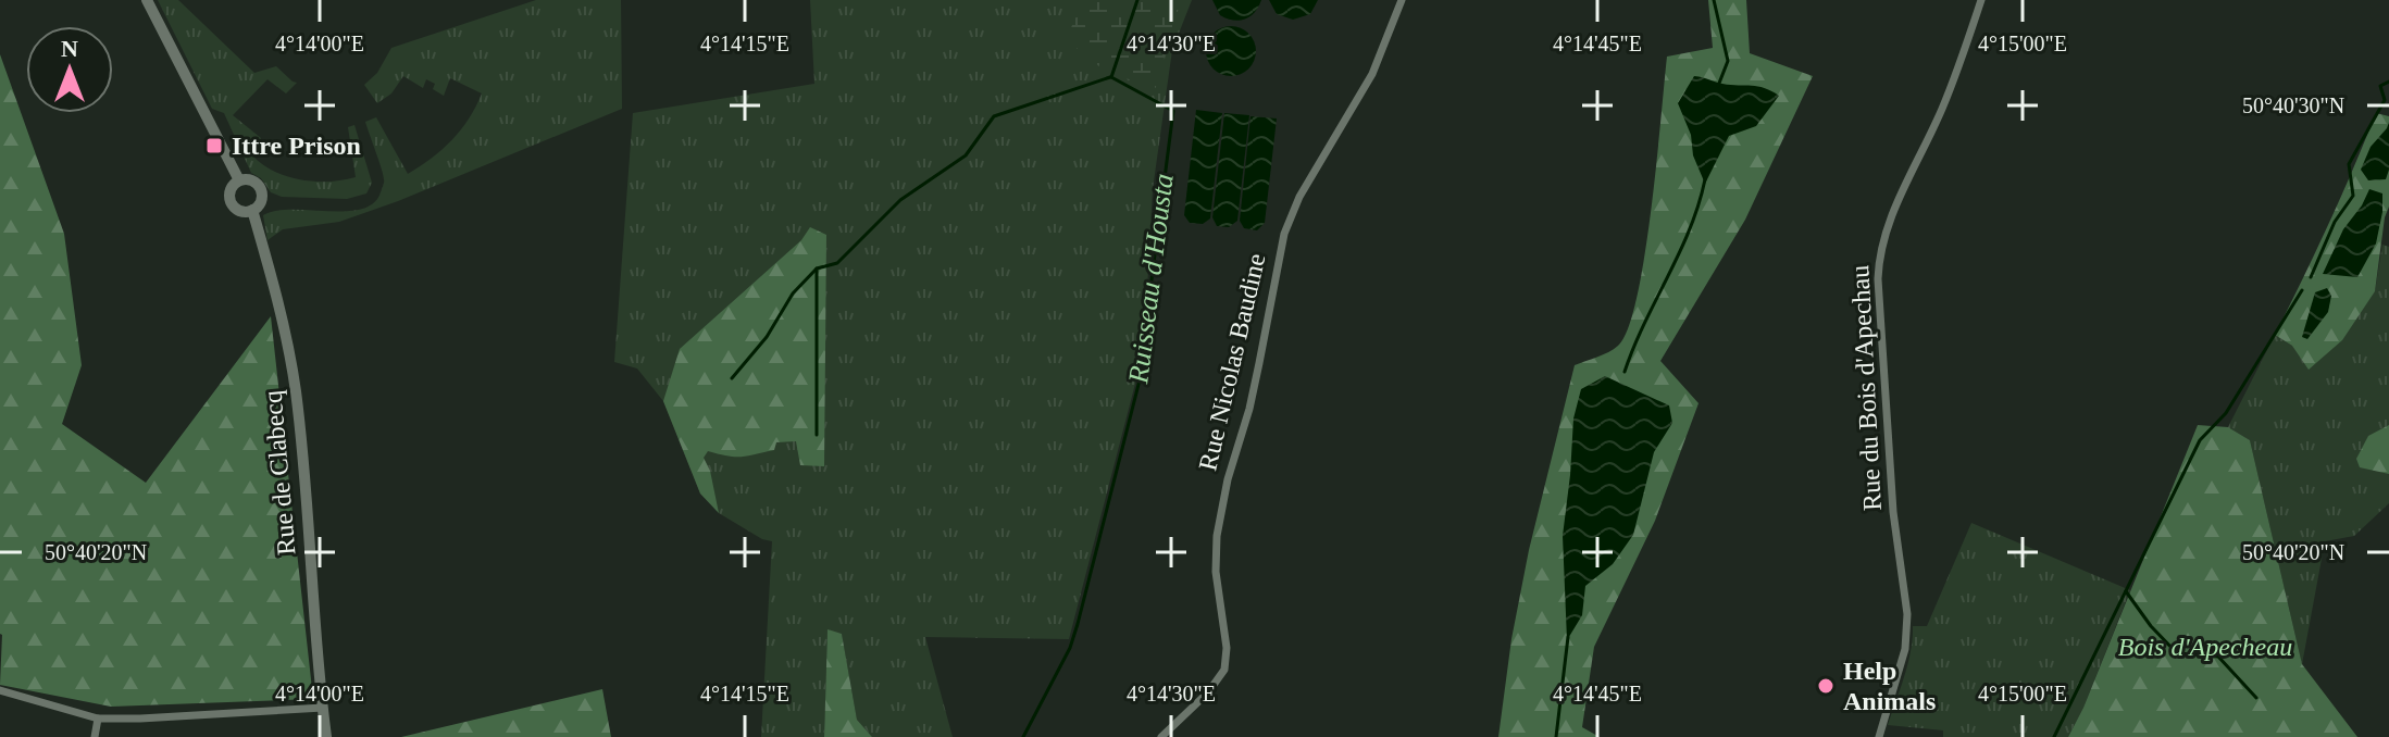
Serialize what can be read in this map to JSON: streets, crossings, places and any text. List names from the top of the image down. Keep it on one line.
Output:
{"streets":{"street":["Rue Nicolas Baudine","Rue du Bois d'Apechau","Rue de Clabecq"]},"water":["Ruisseau d'Housta"],"parks":["Bois d'Apecheau"],"places":{"transit":["Ittre Prison"],"other":["Help Animals"]},"north":"top","coordinates":["4°14'00\"E","4°14'15\"E","4°14'30\"E","4°14'45\"E","4°15'00\"E","50°40'30\"N","50°40'20\"N"]}
